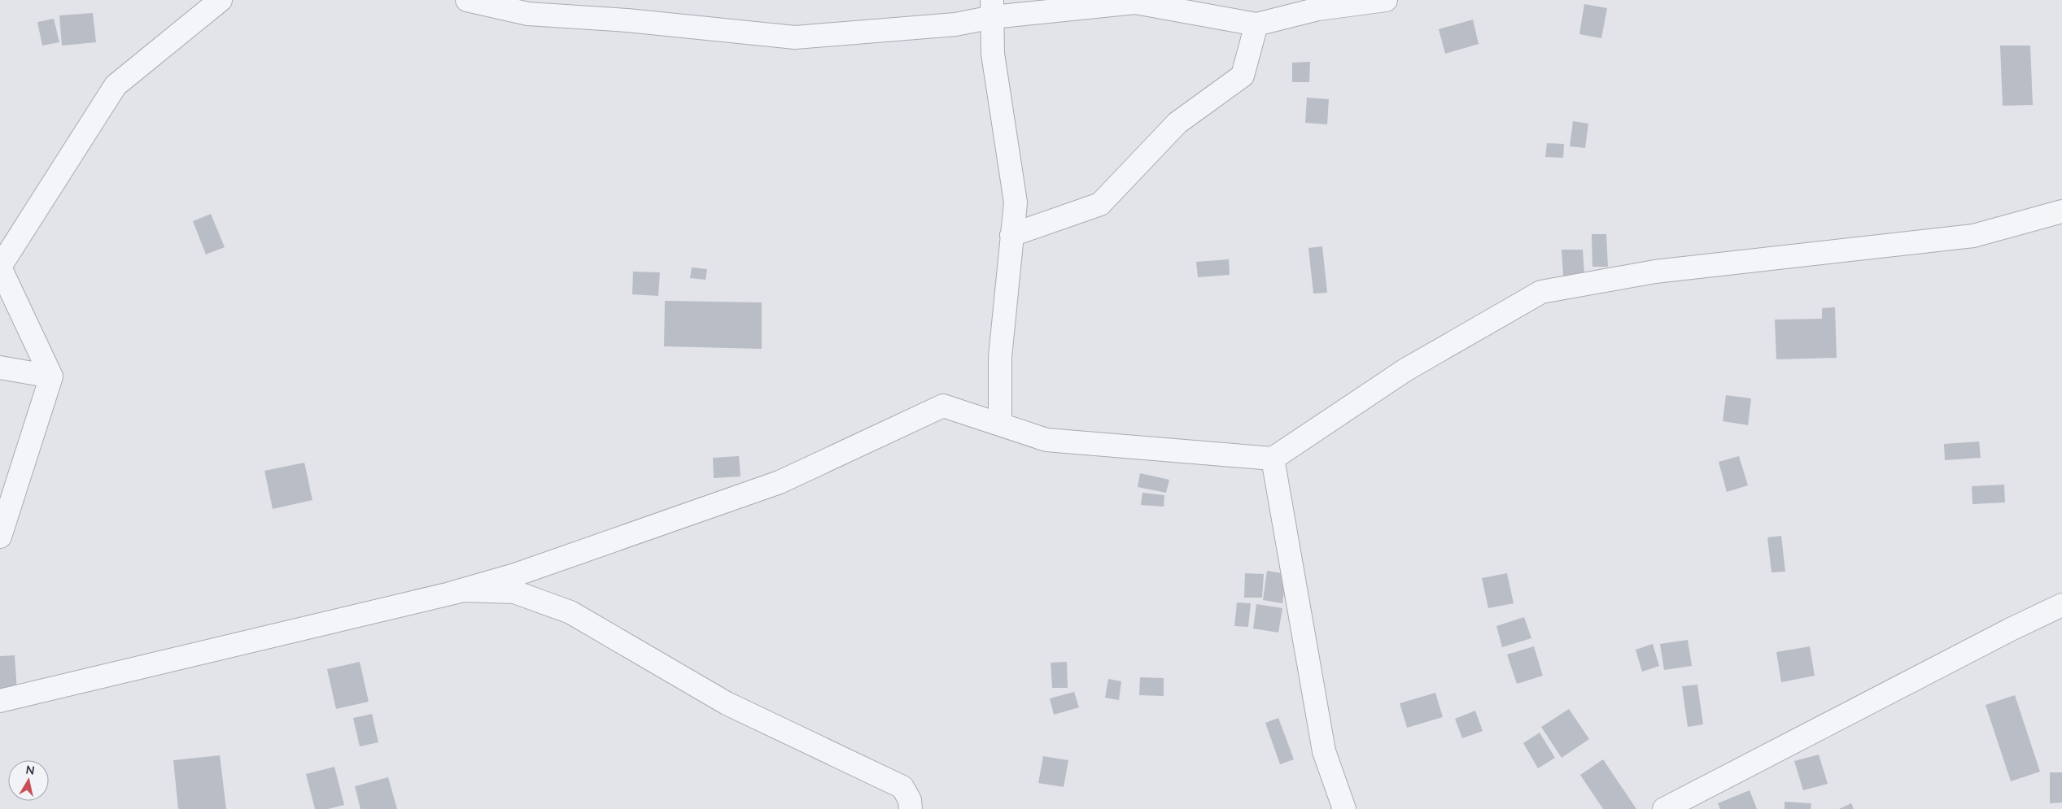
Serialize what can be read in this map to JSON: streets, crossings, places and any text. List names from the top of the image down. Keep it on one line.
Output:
{"north":"top"}
